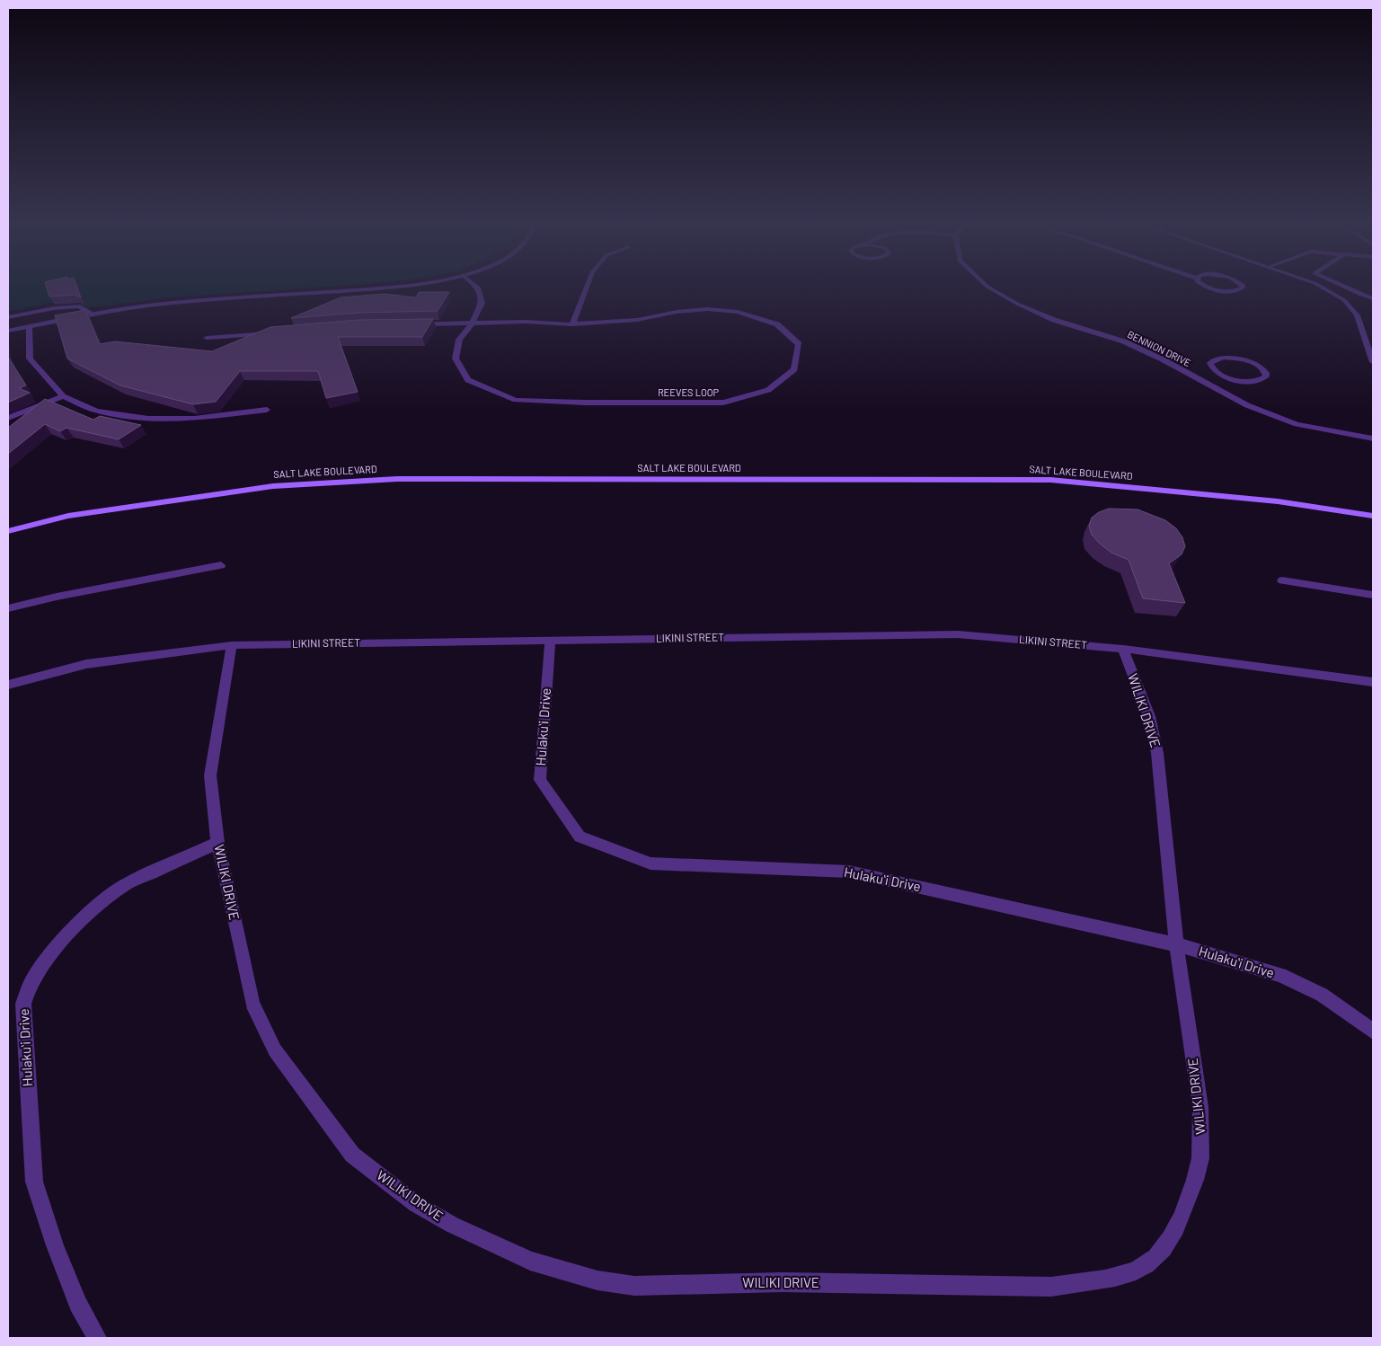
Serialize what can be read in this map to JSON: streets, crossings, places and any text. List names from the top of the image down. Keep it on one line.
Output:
{"streets":{"main road":["SALT LAKE BOULEVARD"],"street":["BENNION DRIVE","REEVES LOOP","LIKINI STREET","WILIKI DRIVE","Hulakuʻi Drive"]},"crossings":[["LIKINI STREET","WILIKI DRIVE"],["LIKINI STREET","Hulakuʻi Drive"],["WILIKI DRIVE","Hulakuʻi Drive"]]}
